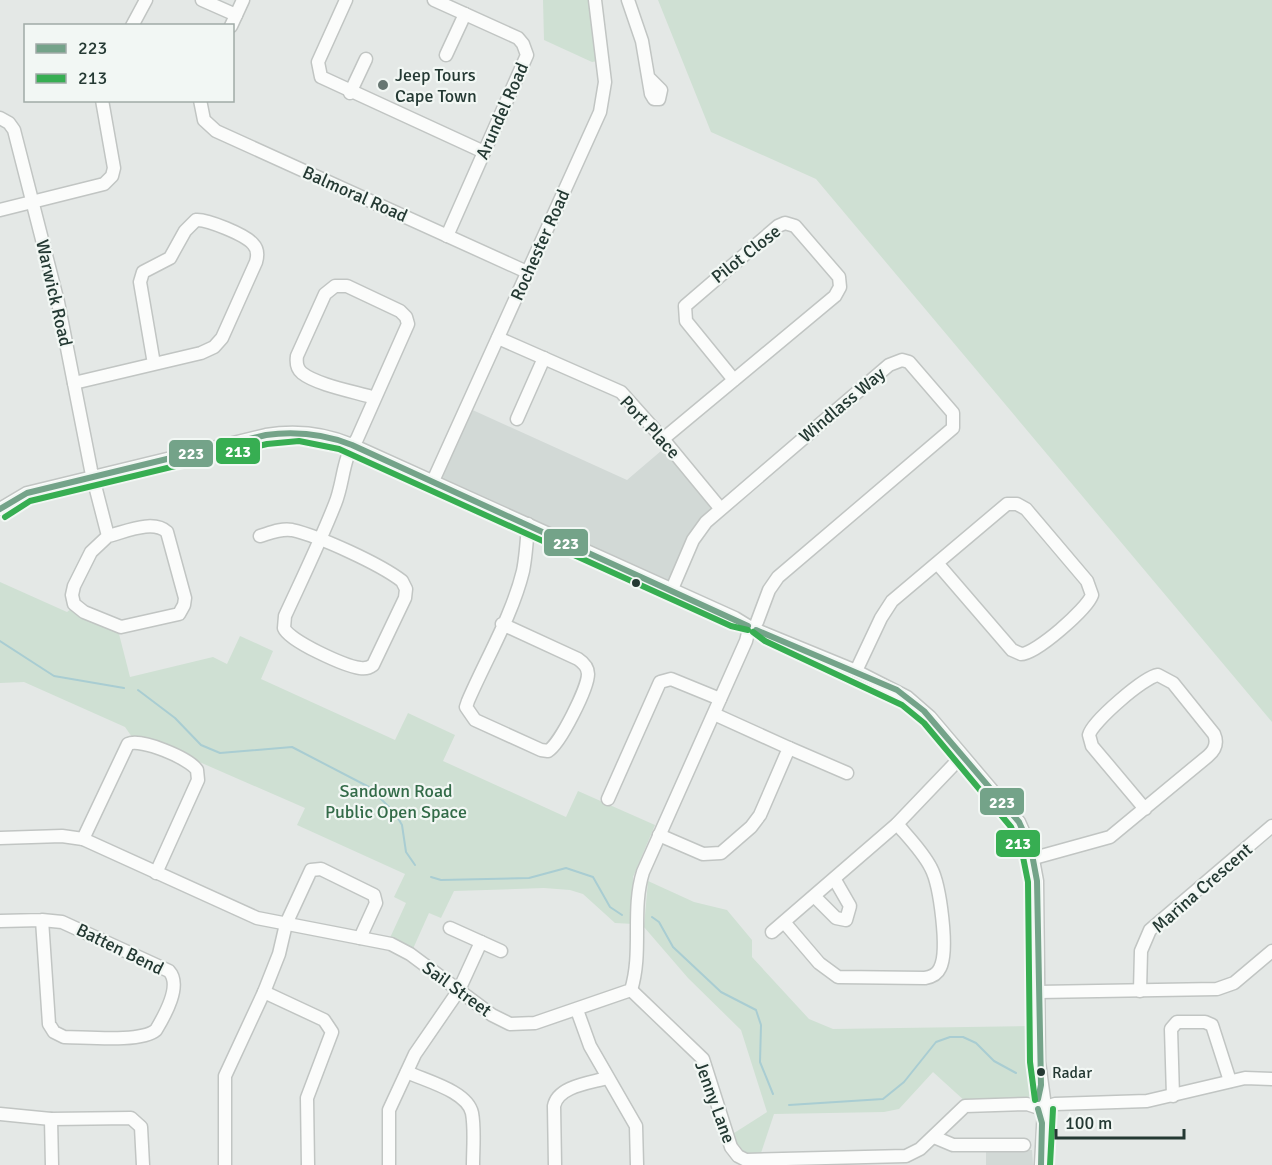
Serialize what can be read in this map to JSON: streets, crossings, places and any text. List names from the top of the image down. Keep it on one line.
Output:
{"streets":{"street":["Arundel Road","Balmoral Road","Rochester Road","Pilot Close","Warwick Road","Windlass Way","Port Place","Marina Crescent","Batten Bend","Sail Street","Jenny Lane"]},"crossings":[["Arundel Road","Balmoral Road"],["Balmoral Road","Rochester Road"],["Rochester Road","Port Place"],["Pilot Close","Port Place"],["Windlass Way","Port Place"],["Sail Street","Jenny Lane"]],"parks":["Sandown Road Public Open Space"],"places":["Jeep Tours Cape Town","Radar"],"lines":["transit line 223","transit line 213"],"legend":["223","213"],"scale_bar":"100 m"}
